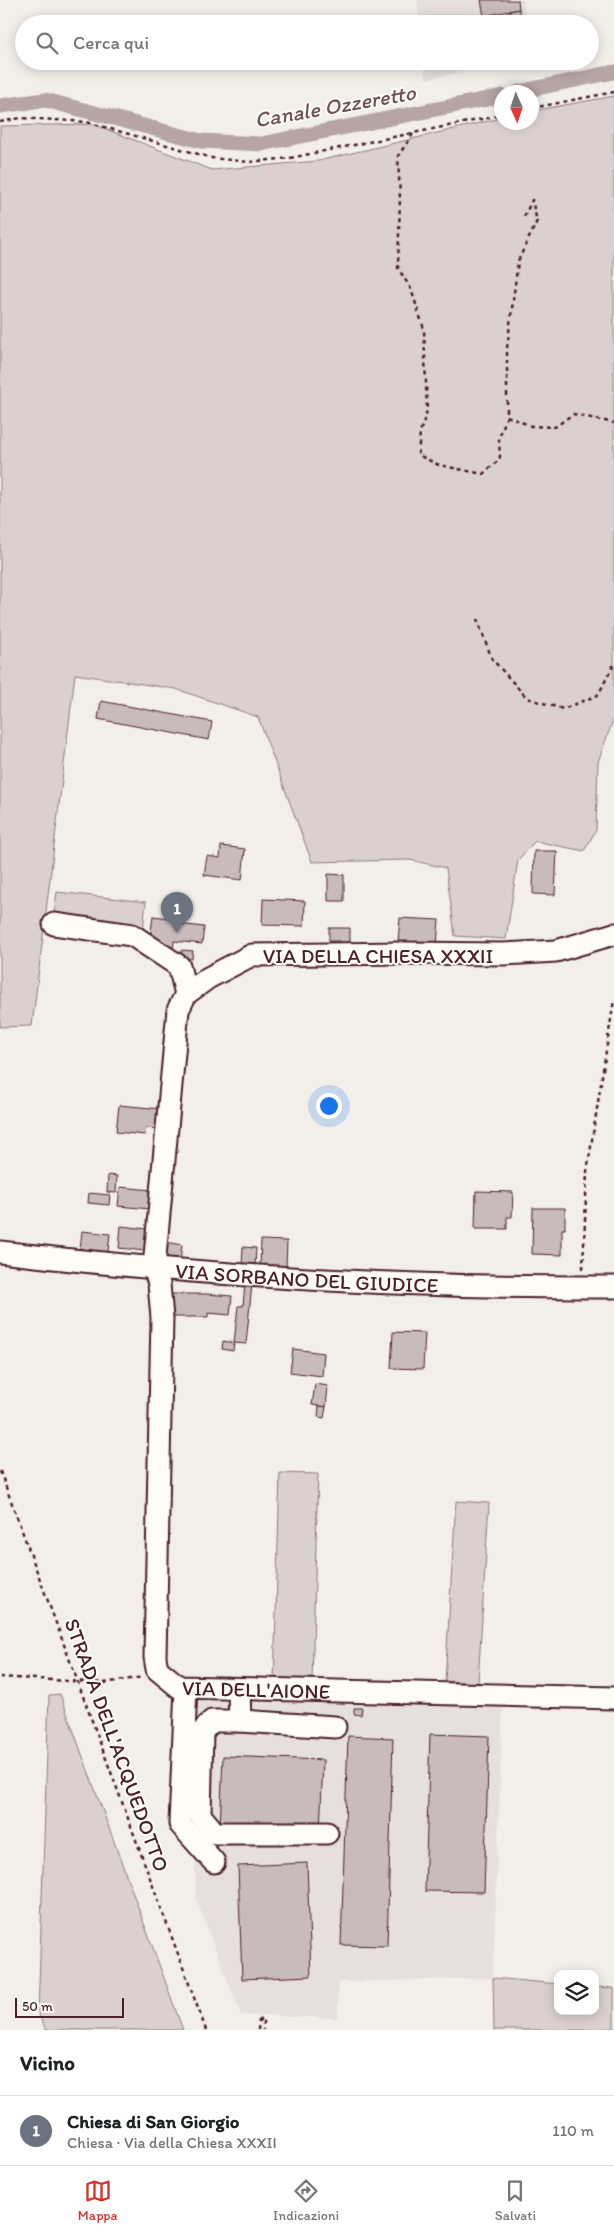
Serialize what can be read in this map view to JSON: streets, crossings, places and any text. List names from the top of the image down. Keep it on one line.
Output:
{"streets":{"street":["VIA DELLA CHIESA XXXII","VIA SORBANO DEL GIUDICE","VIA DELL'AIONE"],"path":["STRADA DELL'ACQUEDOTTO"]},"crossings":[["VIA SORBANO DEL GIUDICE","VIA DELL'AIONE"]],"water":["Canale Ozzeretto"],"scale_bar":"50 m","north":"bottom","page":{"search":"Cerca qui","pins":"1","scale":"50 m","heading":"Vicino","list":[{"mark":"1","name":"Chiesa di San Giorgio","note":"Chiesa · Via della Chiesa XXXII","value":"110 m"}],"nav":["Mappa","Indicazioni","Salvati"]}}
